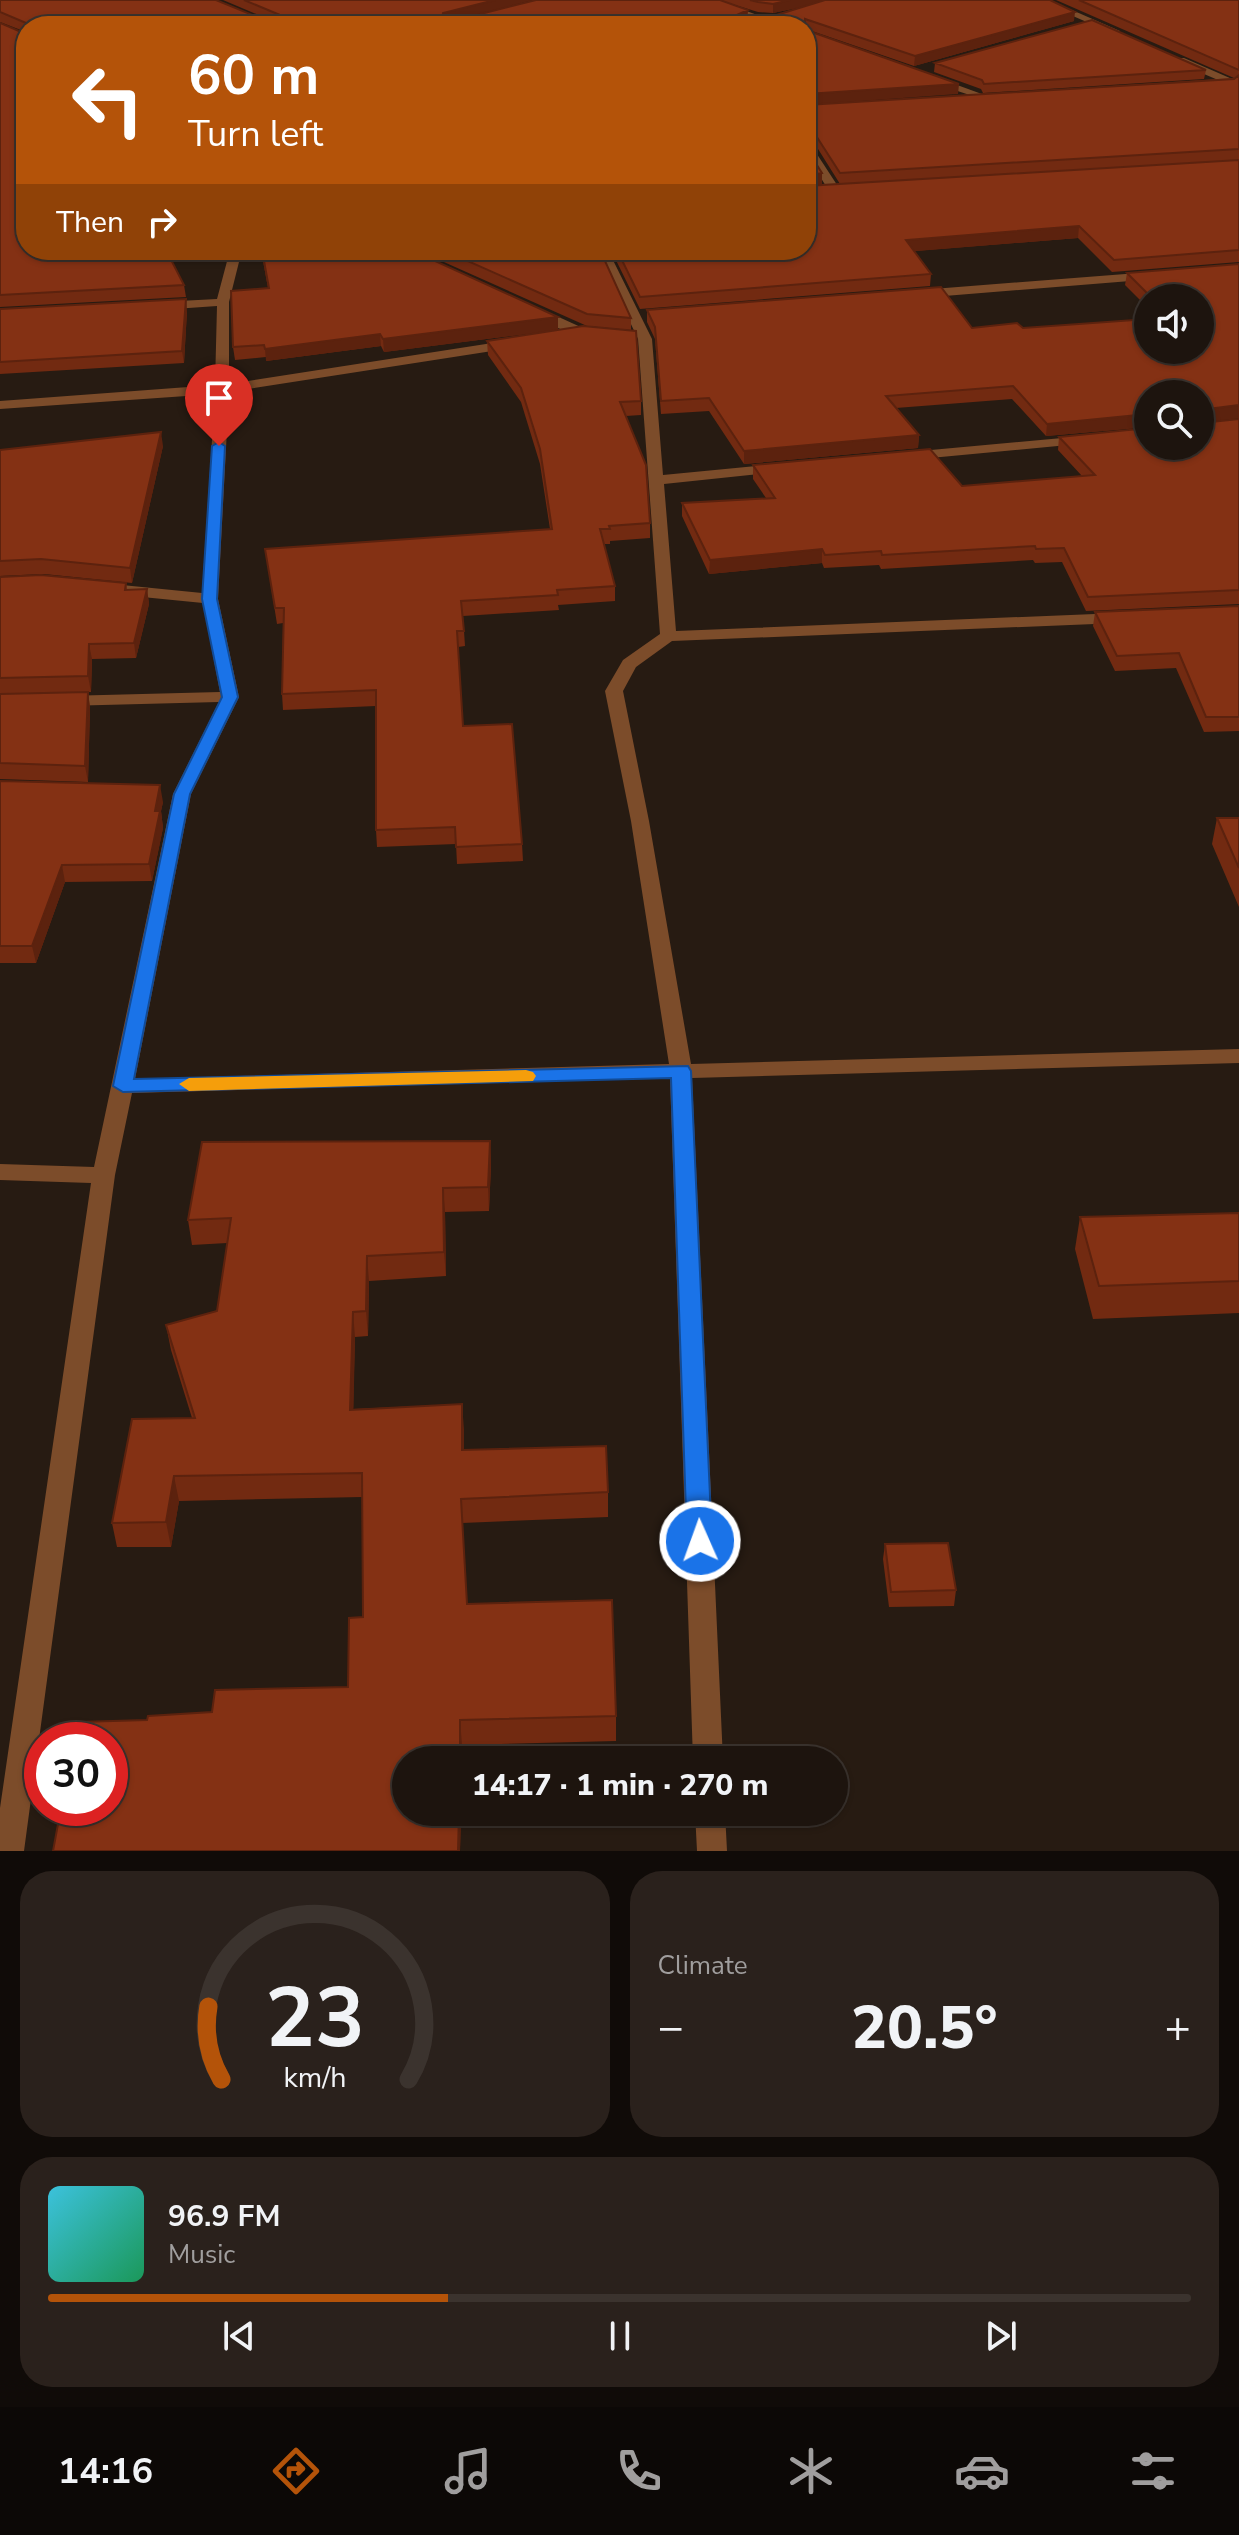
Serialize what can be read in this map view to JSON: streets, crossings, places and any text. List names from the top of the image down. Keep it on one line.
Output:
{"page":{"turn":["60 m","Turn left"],"then":"Then","limit":"30","trip":"14:17 · 1 min · 270 m","tile":"Climate","heat":["−","20.5°","+"],"song":["96.9 FM","Music"],"tabs":"14:16","gauge":["23","km/h"]}}
